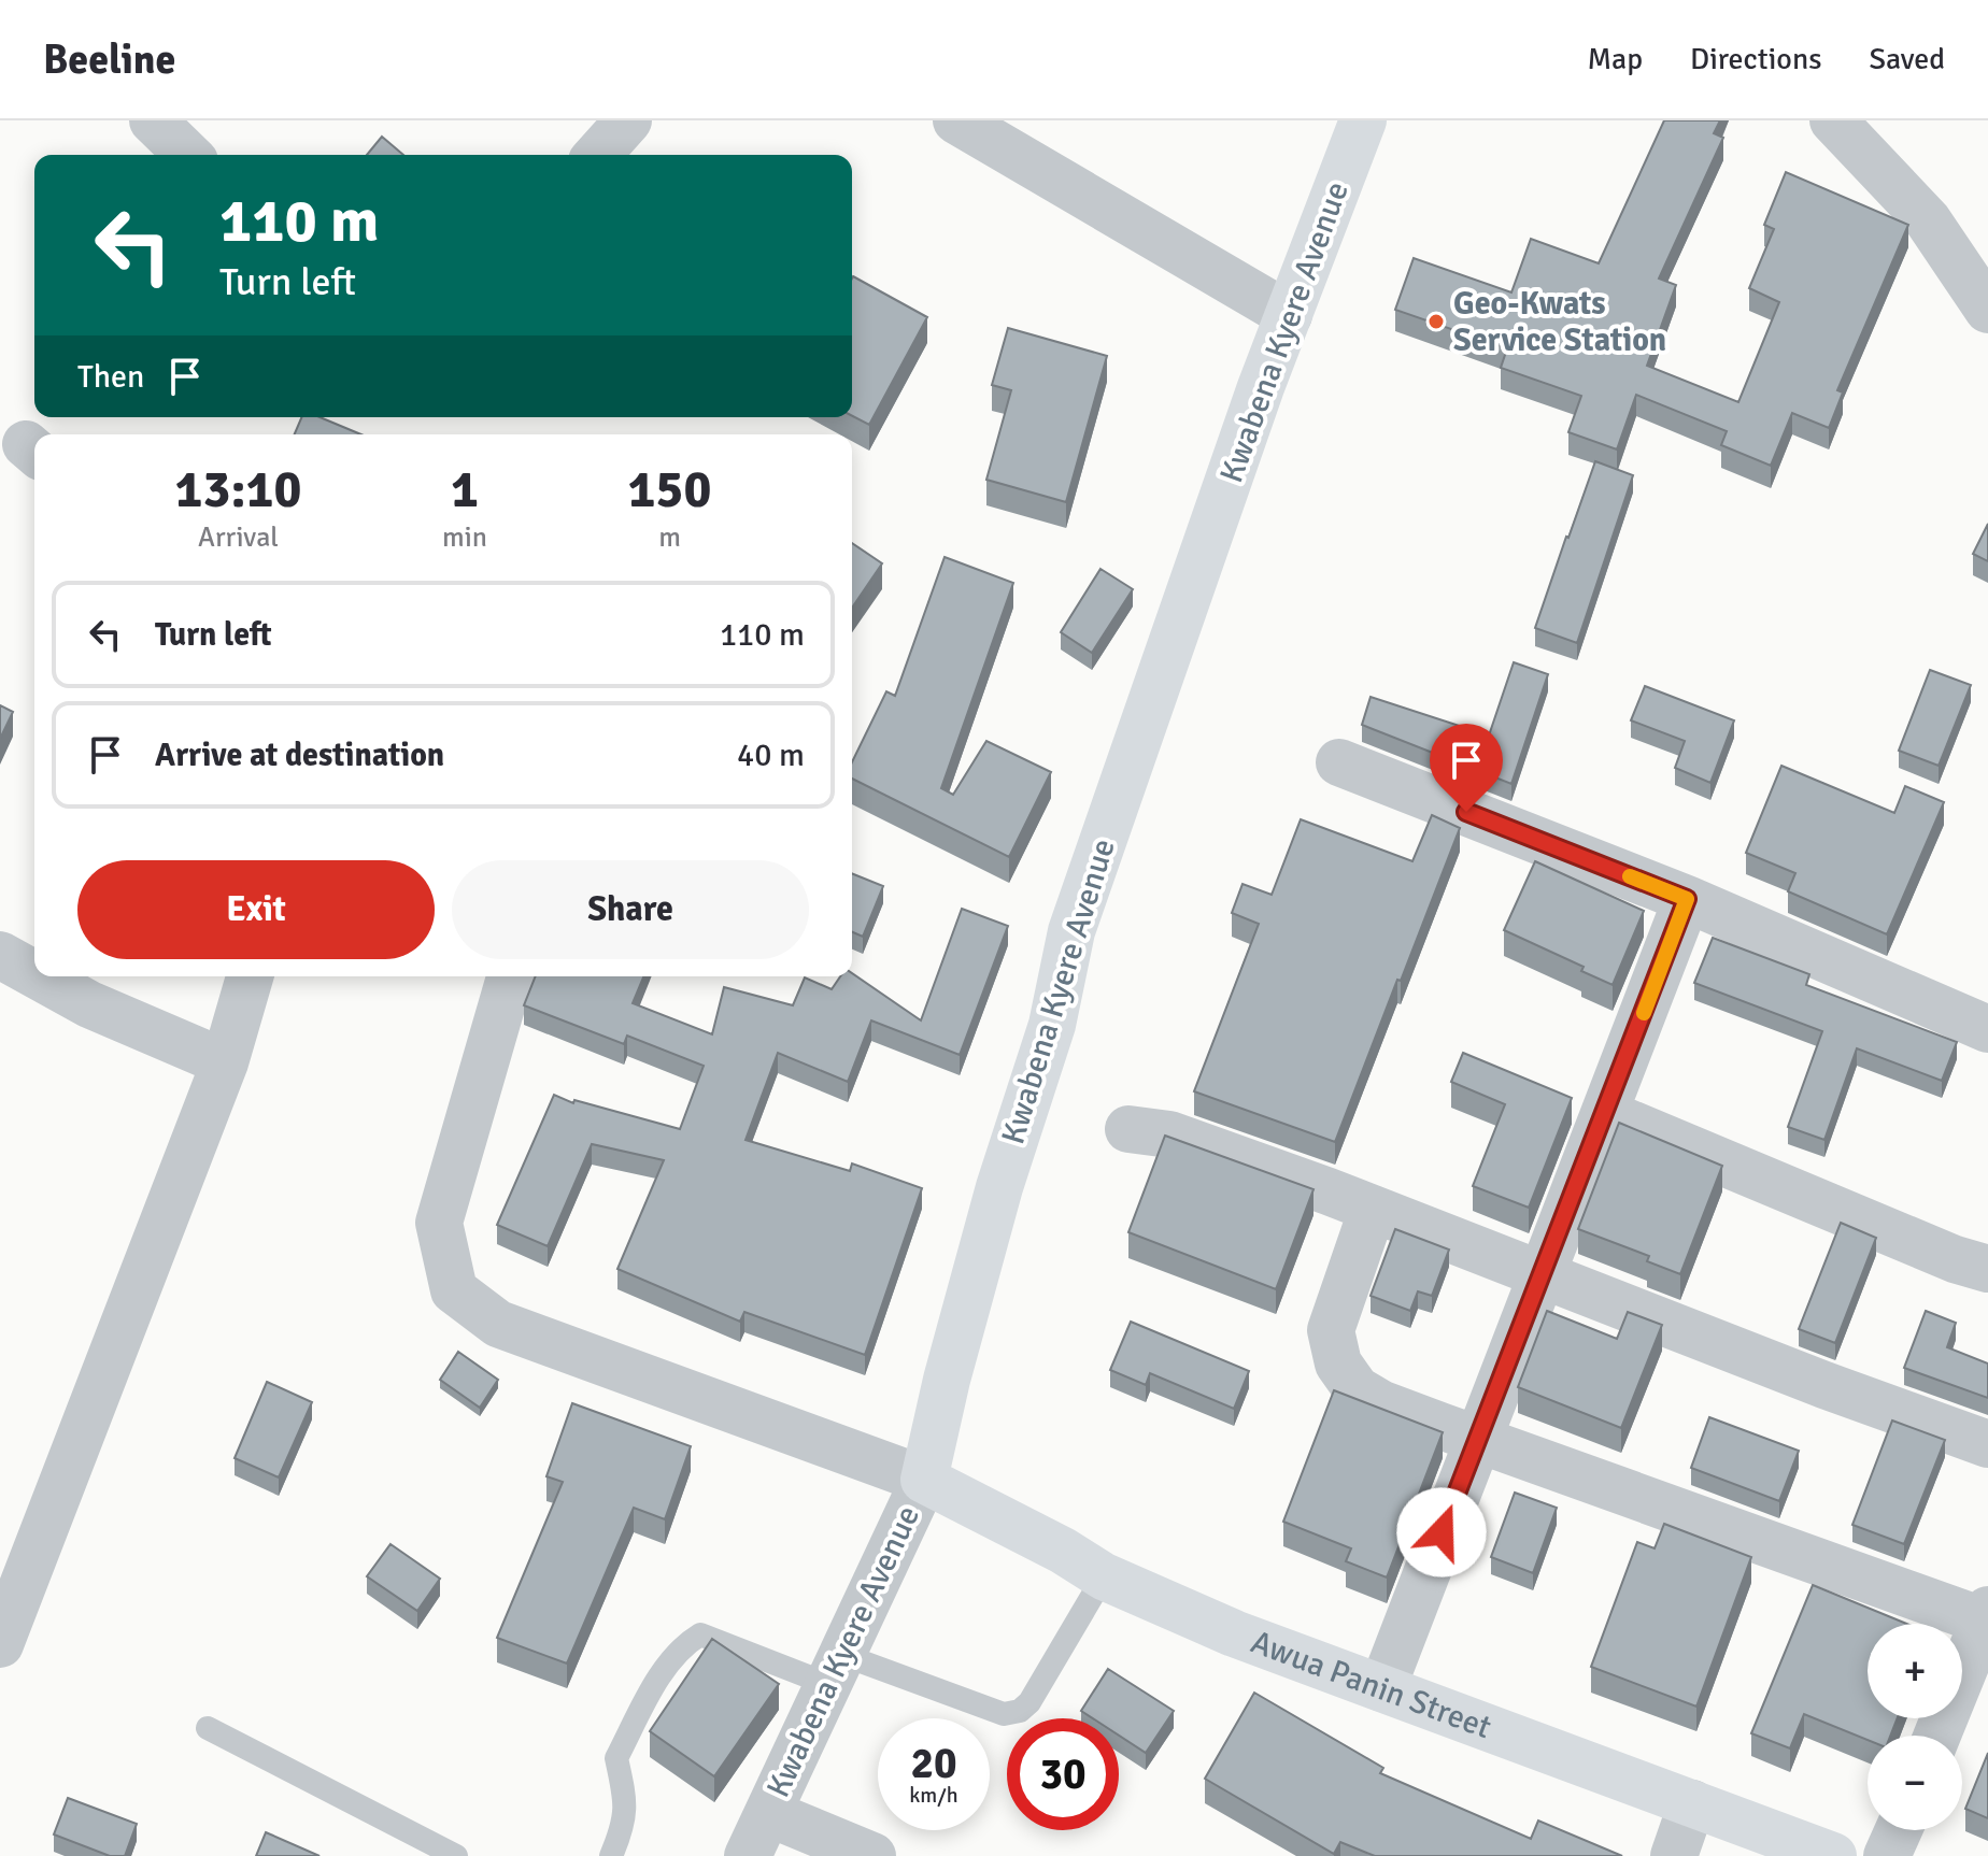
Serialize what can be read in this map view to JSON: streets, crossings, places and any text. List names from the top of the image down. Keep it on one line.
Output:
{"streets":{"main road":["Kwabena Kyere Avenue","Awua Panin Street"]},"crossings":[["Kwabena Kyere Avenue","Awua Panin Street"]],"places":["Geo-Kwats Service Station"],"page":{"header":"Beeline","nav":["Map","Directions","Saved"],"turn":["110 m","Turn left"],"then":"Then","eta":["13:10","Arrival","1","min","150","m"],"list":[{"name":"Turn left","value":"110 m"},{"name":"Arrive at destination","value":"40 m"}],"buttons":["Exit","Share"],"map_buttons":["+","−"],"speed":"20 km/h","limit":"30"}}
